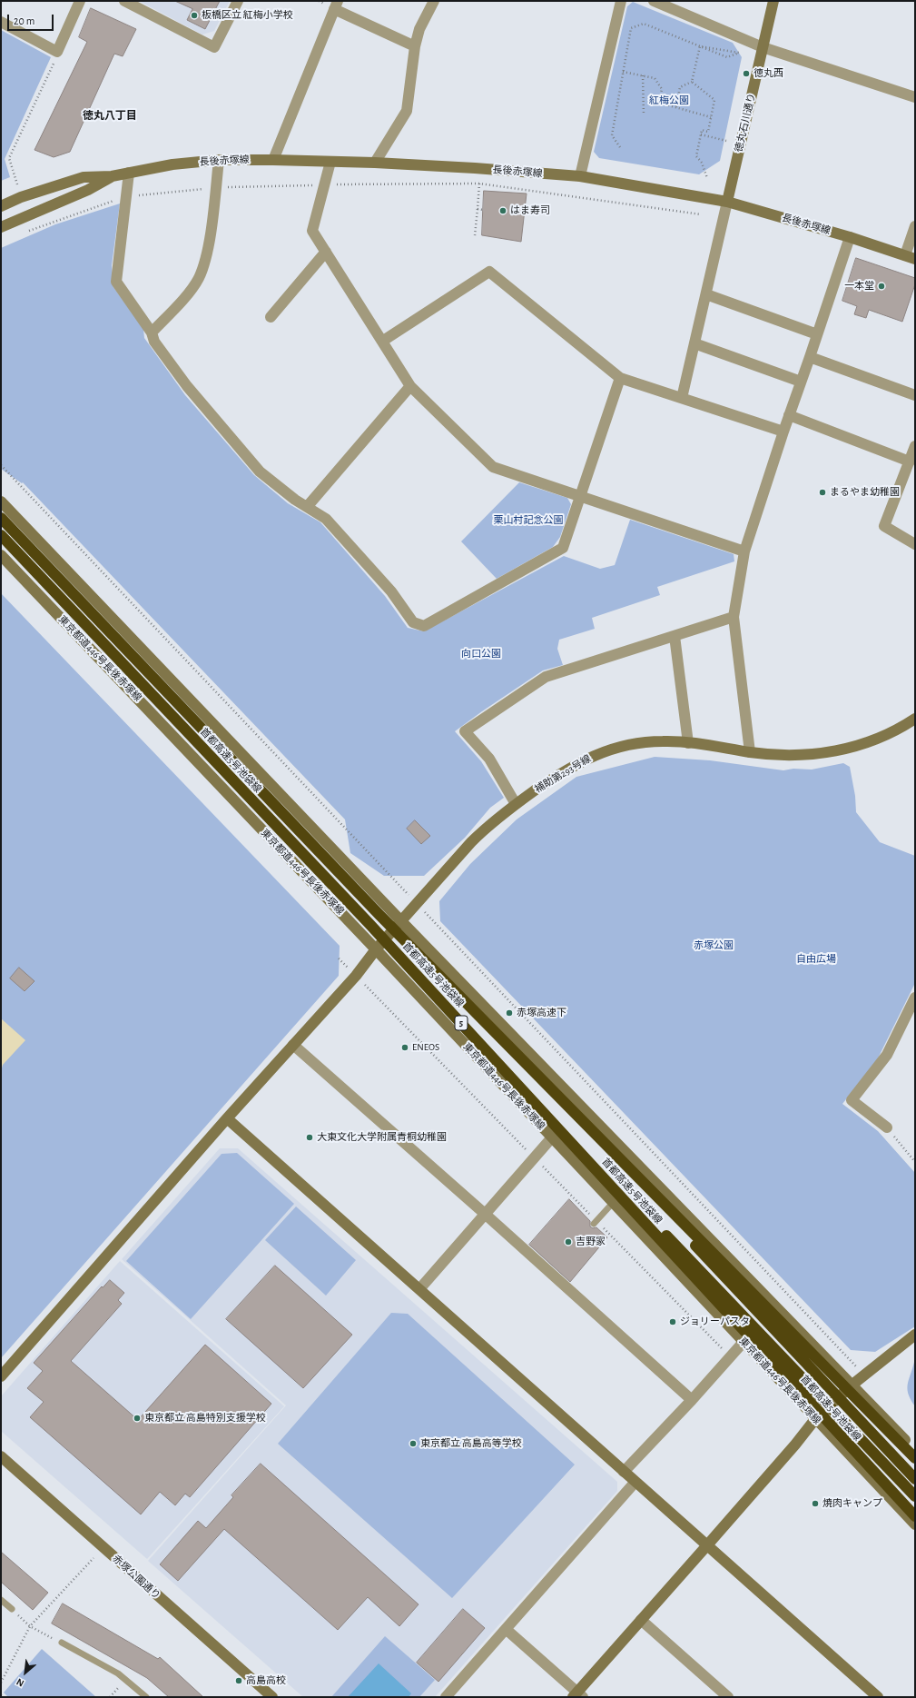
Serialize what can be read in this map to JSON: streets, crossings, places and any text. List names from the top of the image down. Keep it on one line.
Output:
{"streets":{"highway":["首都高速5号池袋線","5"],"main road":["徳丸石川通り","長後赤塚線","東京都道446号長後赤塚線","補助第293号線","赤塚公園通り"]},"crossings":[["徳丸石川通り","長後赤塚線"],["東京都道446号長後赤塚線","補助第293号線"]],"districts":["徳丸八丁目"],"parks":["紅梅公園","栗山村記念公園","向口公園","赤塚公園","自由広場"],"places":["板橋区立 紅梅小学校","徳丸西","はま寿司","一本堂","まるやま幼稚園","赤塚高速下","ENEOS","大東文化大学附属青桐幼稚園","吉野家","ジョリーパスタ","東京都立 高島特別支援学校","東京都立 高島高等学校","焼肉キャンプ","高島高校"],"scale_bar":"20 m","north":"bottom left"}
